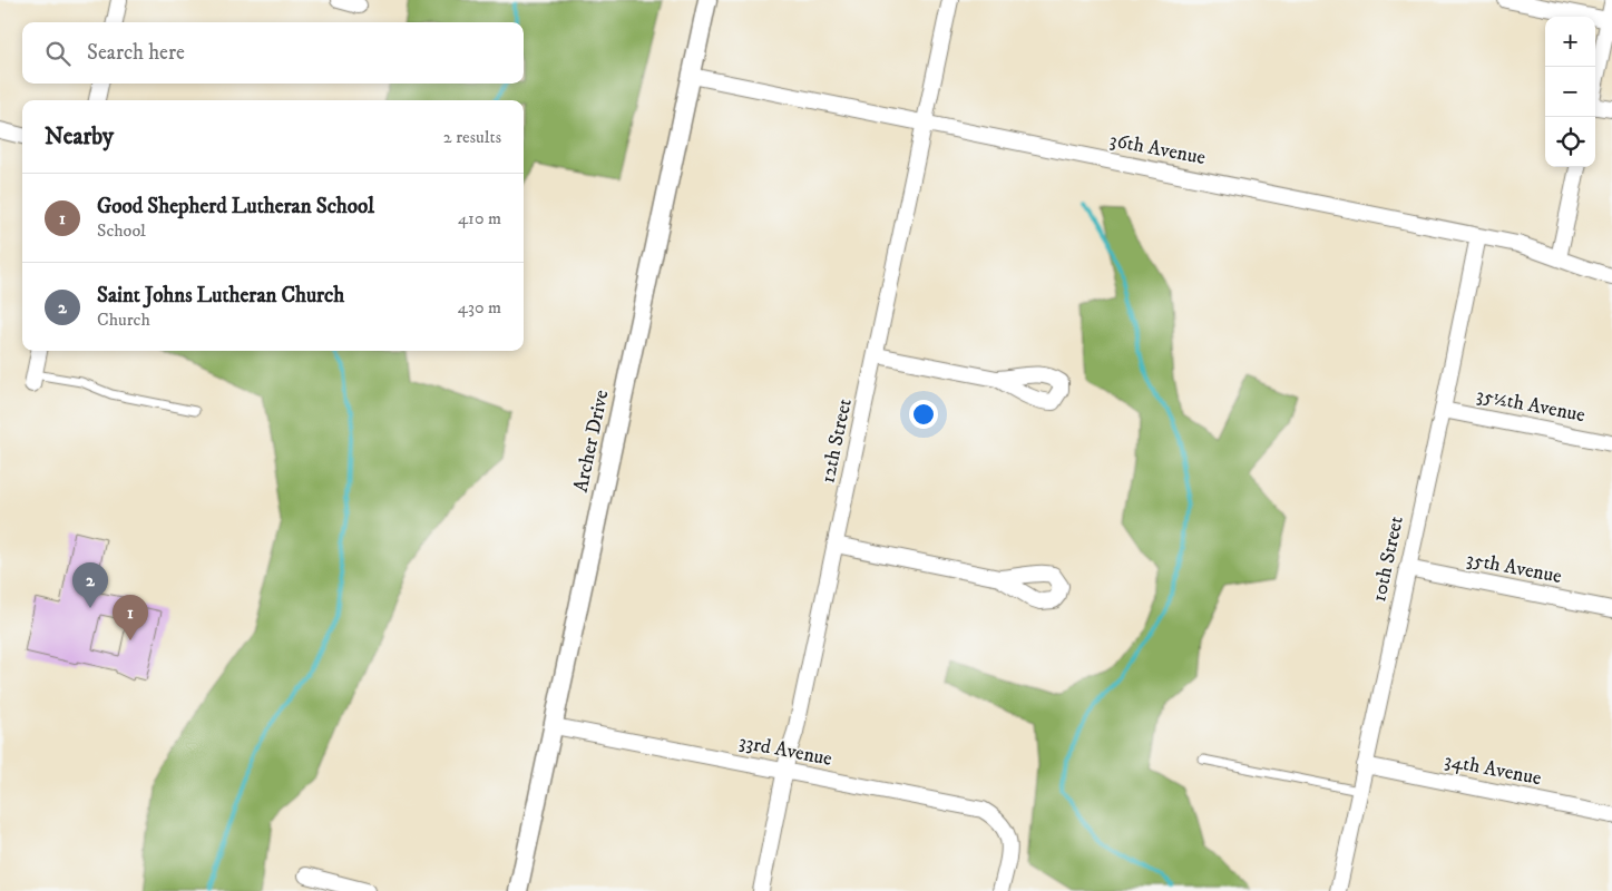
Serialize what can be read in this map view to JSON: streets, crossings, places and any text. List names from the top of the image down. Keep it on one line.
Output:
{"streets":{"street":["36th Avenue","35½th Avenue","Archer Drive","12th Street","10th Street","35th Avenue","33rd Avenue","34th Avenue"]},"crossings":[["36th Avenue","Archer Drive"],["36th Avenue","12th Street"],["36th Avenue","10th Street"],["35½th Avenue","10th Street"],["Archer Drive","33rd Avenue"],["12th Street","33rd Avenue"],["10th Street","35th Avenue"],["10th Street","34th Avenue"]],"page":{"map_buttons":["+","−"],"search":"Search here","heading":["Nearby","2 results"],"list":[{"mark":"1","name":"Good Shepherd Lutheran School","note":"School","value":"410 m"},{"mark":"2","name":"Saint Johns Lutheran Church","note":"Church","value":"430 m"}],"pins":["2","1"]}}
